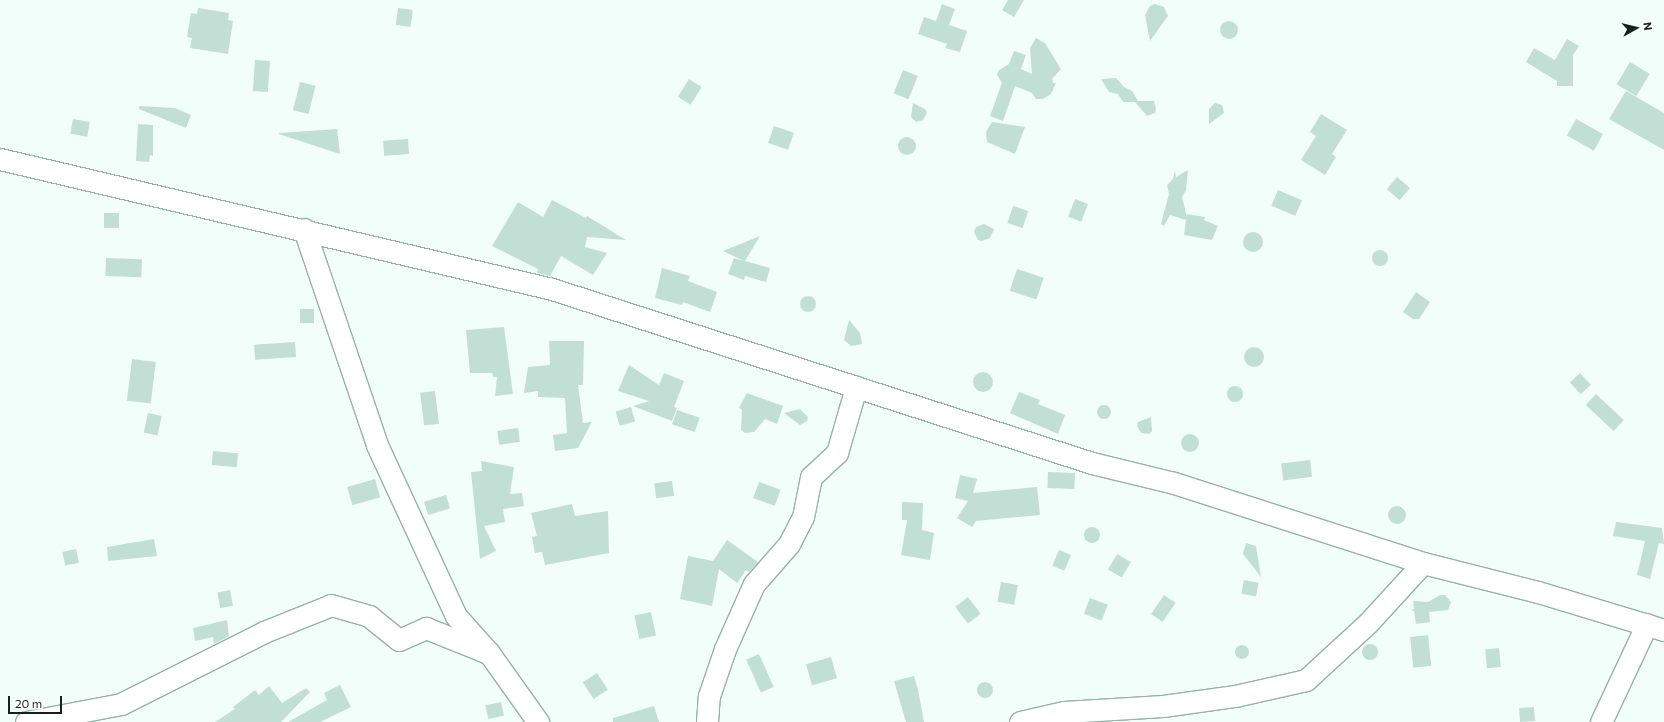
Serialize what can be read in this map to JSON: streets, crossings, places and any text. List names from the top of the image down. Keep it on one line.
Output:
{"scale_bar":"20 m","north":"right"}
